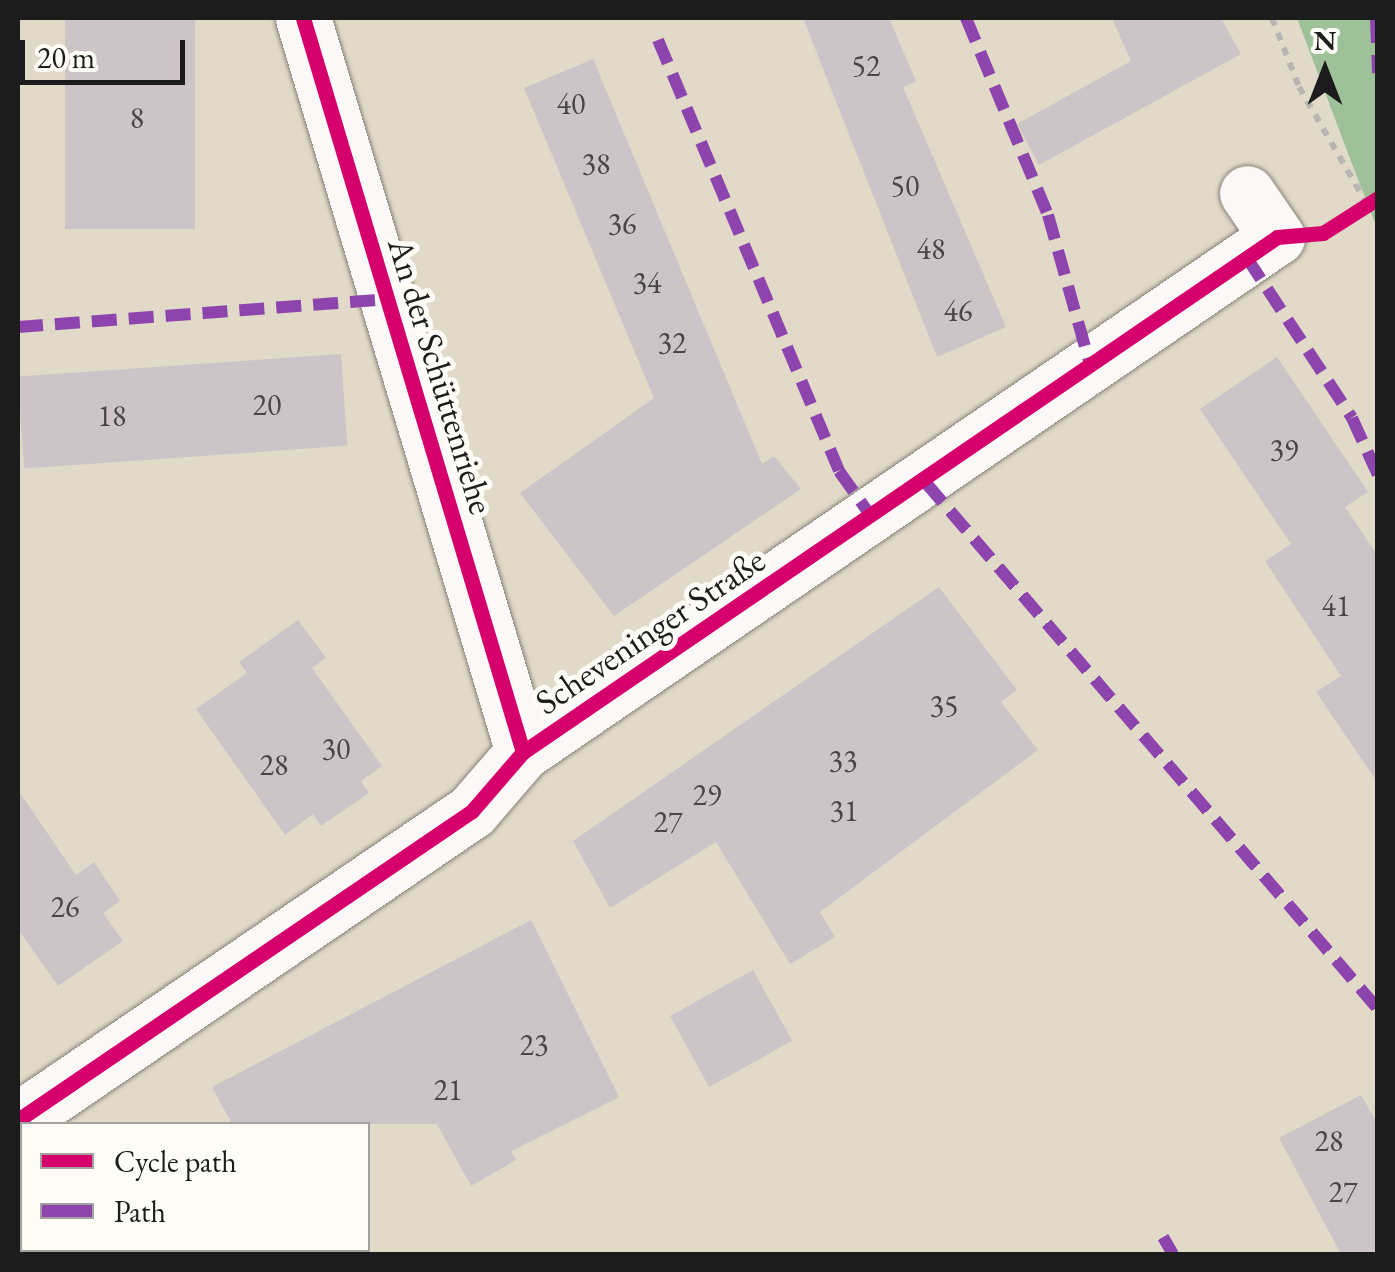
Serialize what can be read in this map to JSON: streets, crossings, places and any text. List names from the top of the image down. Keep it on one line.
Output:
{"streets":{"street":["An der Schüttenriehe","Scheveninger Straße"]},"crossings":[["An der Schüttenriehe","Scheveninger Straße"]],"house_numbers":["52","40","8","38","50","36","48","34","46","32","20","18","39","41","35","30","33","28","29","31","27","26","23","21","28","27"],"legend":["Cycle path","Path"],"scale_bar":"20 m","north":"top"}
